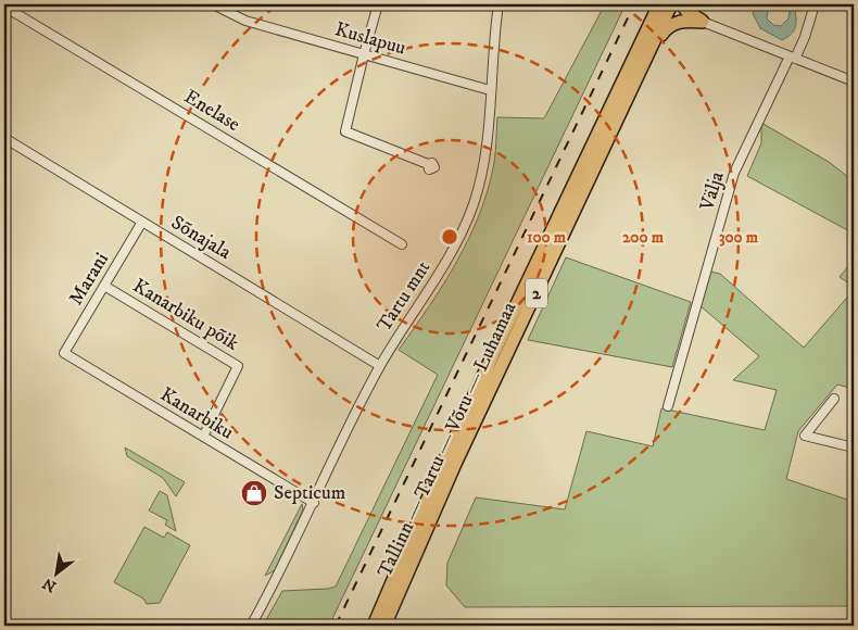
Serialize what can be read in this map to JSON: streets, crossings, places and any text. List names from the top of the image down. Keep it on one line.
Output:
{"streets":{"highway":["2","Tallinn — Tartu — Võru — Luhamaa"],"street":["Kuslapuu","Enelase","Välja","Sõnajala","Marani","Tartu mnt","Kanarbiku põik","Kanarbiku"]},"crossings":[["Kuslapuu","Tartu mnt"],["Sõnajala","Marani"],["Sõnajala","Tartu mnt"],["Marani","Kanarbiku põik"],["Marani","Kanarbiku"],["Tartu mnt","Kanarbiku"],["Kanarbiku põik","Kanarbiku"]],"places":{"shop":["Septicum"]},"north":"bottom left","rings":["100 m","200 m","300 m"]}
